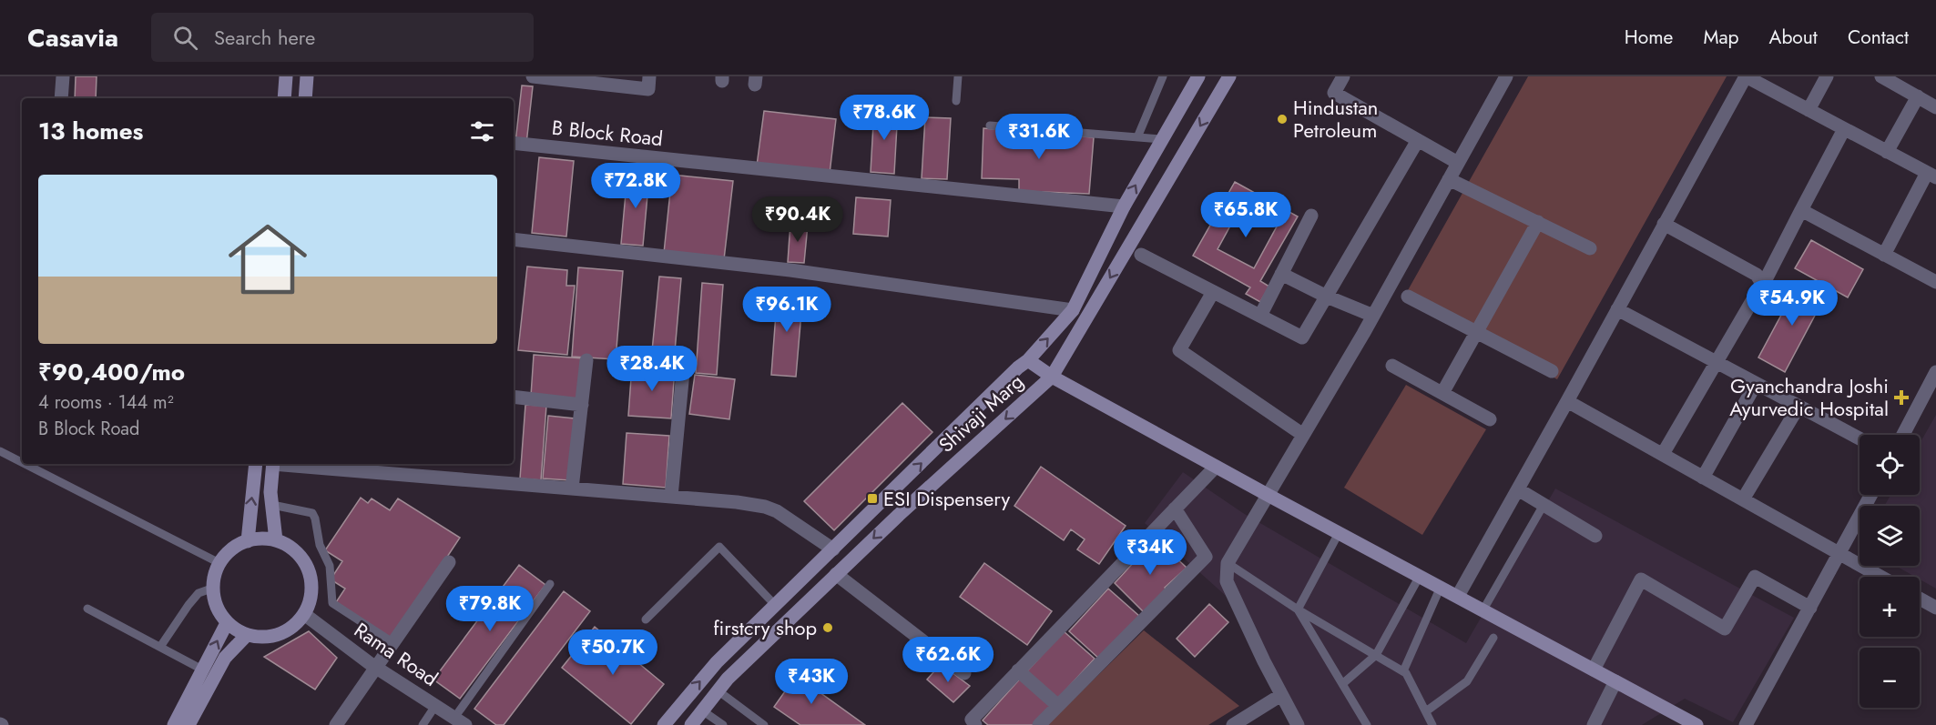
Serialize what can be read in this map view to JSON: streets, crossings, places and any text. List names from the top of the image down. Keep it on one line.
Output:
{"streets":{"main road":["Shivaji Marg"],"street":["B Block Road","Rama Road"]},"crossings":[["B Block Road","Shivaji Marg"]],"places":{"other":["Hindustan Petroleum","firstcry shop"],"health":["Gyanchandra Joshi Ayurvedic Hospital"],"transit":["ESI Dispensery"]},"page":{"header":"Casavia","search":"Search here","nav":["Home","Map","About","Contact"],"price":["₹78.6K","₹31.6K","₹72.8K","₹65.8K","₹90.4K","₹54.9K","₹96.1K","₹28.4K","₹34K","₹79.8K","₹50.7K","₹62.6K","₹43K"],"heading":"13 homes","list":[{"name":"₹90,400/mo","note":"4 rooms · 144 m² · B Block Road"}],"map_buttons":["+","−"]}}
